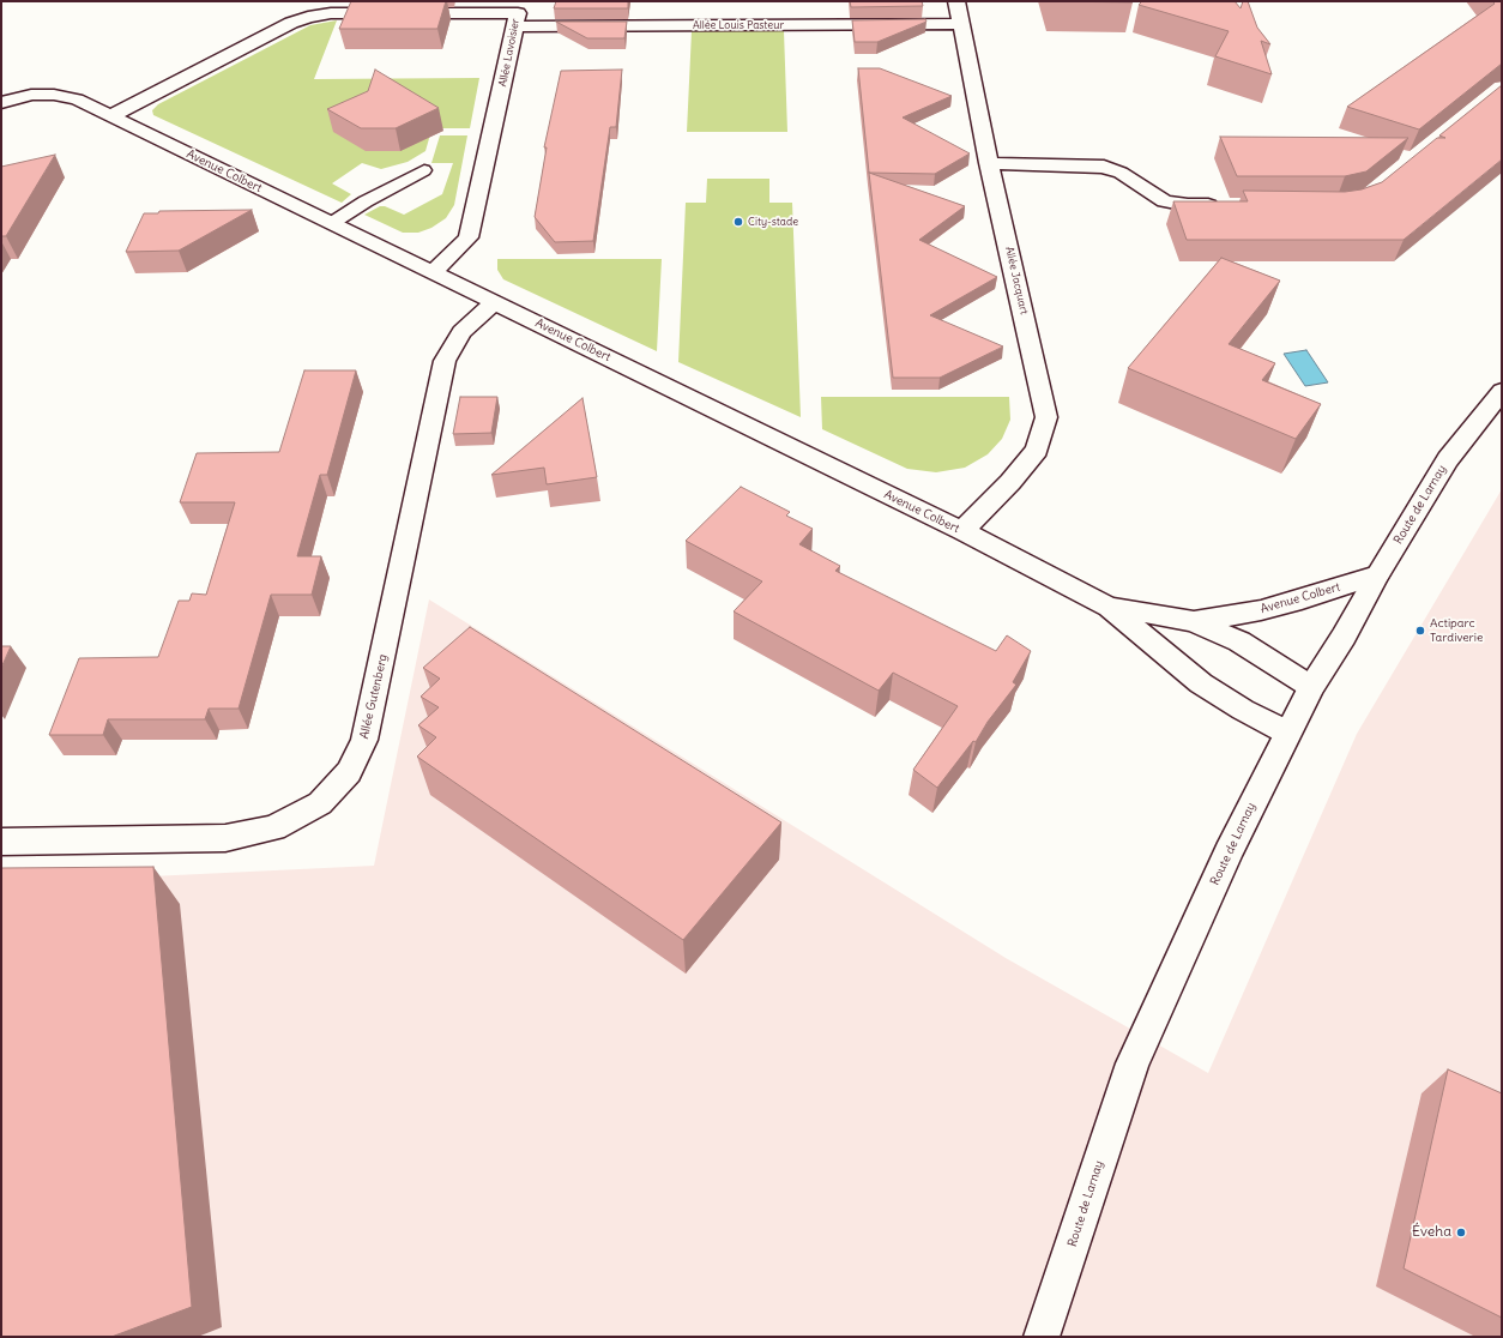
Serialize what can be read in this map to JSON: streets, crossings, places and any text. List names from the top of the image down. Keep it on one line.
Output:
{"streets":{"street":["Allée Louis Pasteur","Allée Lavoisier","Avenue Colbert","Allée Jacquart","Route de Larnay","Allée Gutenberg"]},"crossings":[["Allée Louis Pasteur","Allée Lavoisier"],["Allée Louis Pasteur","Allée Jacquart"],["Allée Lavoisier","Avenue Colbert"],["Avenue Colbert","Allée Jacquart"],["Avenue Colbert","Route de Larnay"],["Avenue Colbert","Allée Gutenberg"]],"places":["City-stade","Actiparc Tardiverie","Éveha"]}
